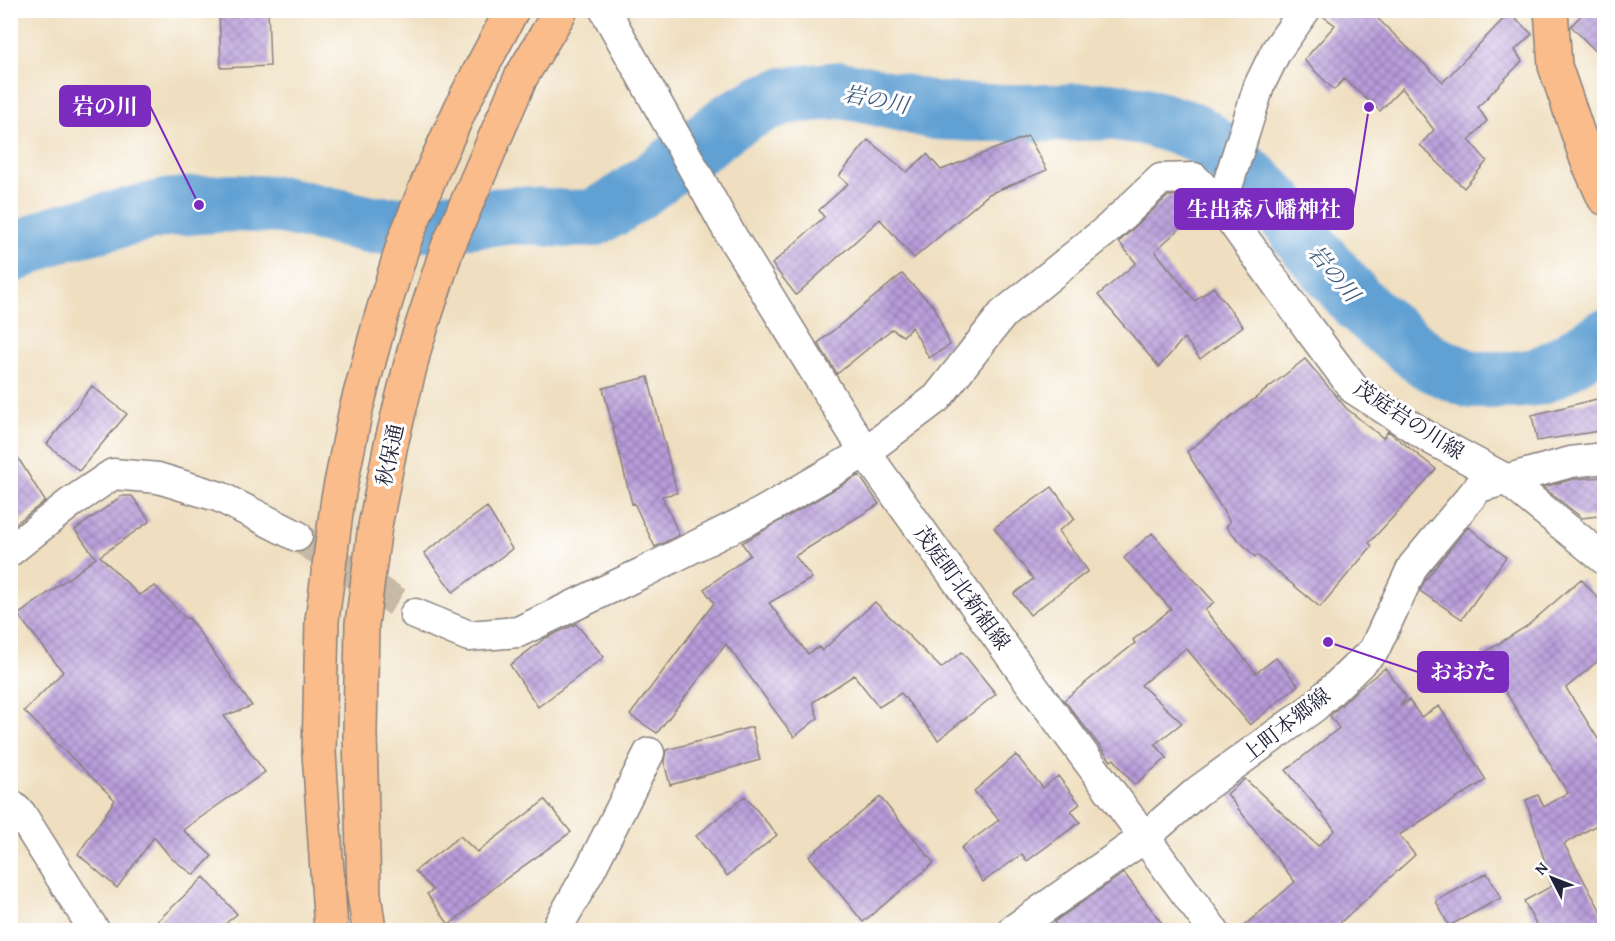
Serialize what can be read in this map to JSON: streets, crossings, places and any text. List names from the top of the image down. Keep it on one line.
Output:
{"streets":{"main road":["秋保通"],"street":["茂庭岩の川線","茂庭町北新組線","上町本郷線"]},"crossings":[["茂庭岩の川線","茂庭町北新組線"],["茂庭岩の川線","上町本郷線"],["茂庭町北新組線","上町本郷線"]],"water":["岩の川"],"places":["生出森八幡神社","岩の川","おおた"],"north":"top left"}
